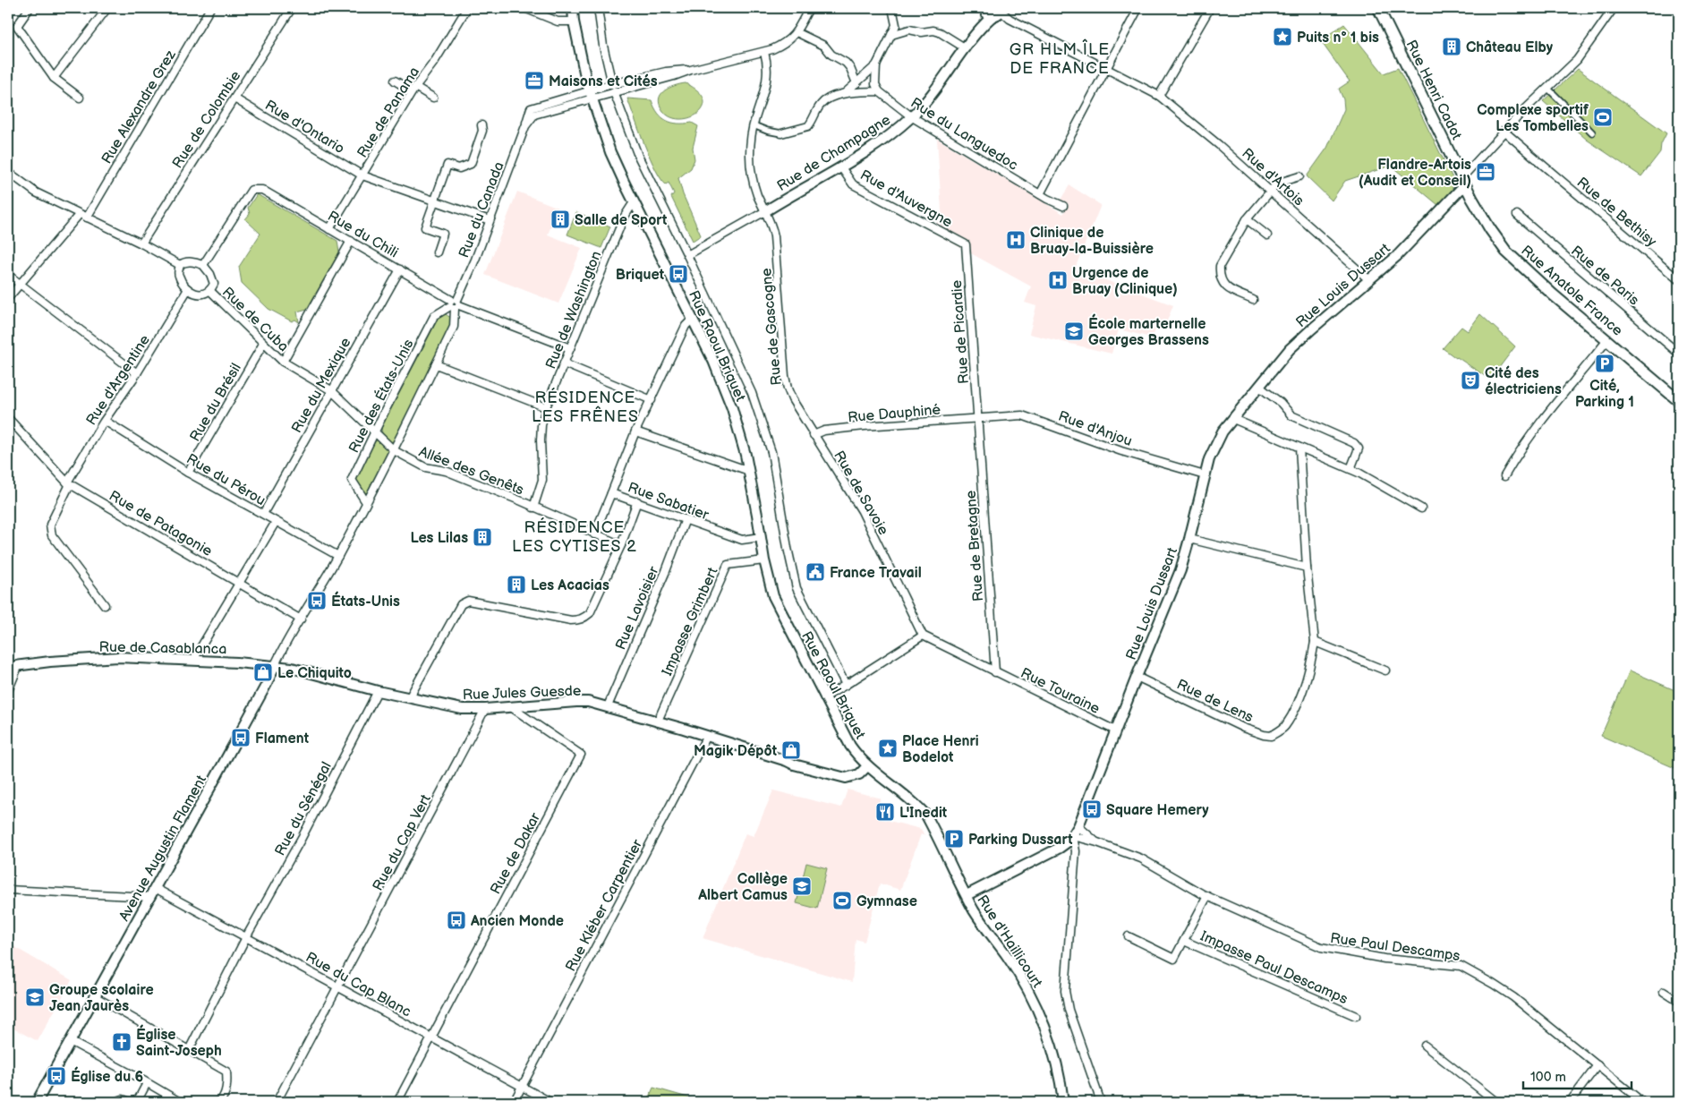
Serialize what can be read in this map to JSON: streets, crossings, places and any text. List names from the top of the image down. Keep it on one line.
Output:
{"streets":{"main road":["Rue Henri Cadot","Rue Anatole France"],"street":["Rue Alexandre Grez","Rue de Panama","Rue de Colombie","Rue d'Ontario","Rue du Languedoc","Rue de Champagne","Rue d'Artois","Rue d'Auvergne","Rue du Canada","Rue de Bethisy","Rue du Chili","Rue de Paris","Rue Louis Dussart","Rue de Washington","Rue de Cuba","Rue de Gascogne","Rue de Picardie","Rue Raoul Briquet","Rue d'Argentine","Rue du Mexique","Rue des États-Unis","Rue du Brésil","Rue Dauphiné","Rue d'Anjou","Allée des Genêts","Rue du Pérou","Rue de Savoie","Rue Sabatier","Rue de Patagonie","Rue de Bretagne","Rue Lavoisier","Impasse Grimbert","Rue de Casablanca","Rue Touraine","Rue Jules Guesde","Rue de Lens","Rue du Sénégal","Rue du Cap Vert","Avenue Augustin Flament","Rue de Dakar","Rue Kléber Carpentier","Rue d'Haillicourt","Rue Paul Descamps","Impasse Paul Descamps","Rue du Cap Blanc"]},"crossings":[["Rue Henri Cadot","Rue Louis Dussart"],["Rue Henri Cadot","Rue Anatole France"],["Rue de Panama","Rue d'Ontario"],["Rue de Panama","Rue du Chili"],["Rue de Colombie","Rue d'Ontario"],["Rue d'Ontario","Rue du Canada"],["Rue du Languedoc","Rue de Champagne"],["Rue de Champagne","Rue d'Artois"],["Rue de Champagne","Rue d'Auvergne"],["Rue de Champagne","Rue de Gascogne"],["Rue d'Artois","Rue Louis Dussart"],["Rue d'Auvergne","Rue de Picardie"],["Rue du Canada","Rue du Chili"],["Rue du Canada","Rue Raoul Briquet"],["Rue du Canada","Rue des États-Unis"],["Rue du Chili","Rue de Washington"],["Rue du Chili","Rue de Cuba"],["Rue du Chili","Rue d'Argentine"],["Rue du Chili","Rue du Mexique"],["Rue du Chili","Rue des États-Unis"],["Rue Louis Dussart","Rue Anatole France"],["Rue Louis Dussart","Rue d'Anjou"],["Rue Louis Dussart","Rue Touraine"],["Rue Louis Dussart","Rue de Lens"],["Rue Louis Dussart","Rue d'Haillicourt"],["Rue Louis Dussart","Rue Paul Descamps"],["Rue de Washington","Rue Raoul Briquet"],["Rue de Washington","Allée des Genêts"],["Rue de Cuba","Rue d'Argentine"],["Rue de Cuba","Rue du Mexique"],["Rue de Cuba","Rue du Brésil"],["Rue de Cuba","Allée des Genêts"],["Rue de Gascogne","Rue Dauphiné"],["Rue de Gascogne","Rue de Savoie"],["Rue de Picardie","Rue Dauphiné"],["Rue de Picardie","Rue d'Anjou"],["Rue de Picardie","Rue de Bretagne"],["Rue Raoul Briquet","Rue Sabatier"],["Rue Raoul Briquet","Impasse Grimbert"],["Rue Raoul Briquet","Rue Jules Guesde"],["Rue d'Argentine","Rue du Pérou"],["Rue d'Argentine","Rue de Patagonie"],["Rue du Mexique","Allée des Genêts"],["Rue du Mexique","Rue du Pérou"],["Rue des États-Unis","Allée des Genêts"],["Rue du Brésil","Rue du Pérou"],["Rue Dauphiné","Rue d'Anjou"],["Rue Dauphiné","Rue de Savoie"],["Rue Dauphiné","Rue de Bretagne"],["Rue d'Anjou","Rue de Bretagne"],["Allée des Genêts","Rue Sabatier"],["Rue Sabatier","Rue Lavoisier"],["Rue de Bretagne","Rue Touraine"],["Rue Lavoisier","Rue Jules Guesde"],["Impasse Grimbert","Rue Jules Guesde"],["Rue de Casablanca","Rue Jules Guesde"],["Rue de Casablanca","Avenue Augustin Flament"],["Rue Jules Guesde","Rue du Sénégal"],["Rue Jules Guesde","Rue du Cap Vert"],["Rue Jules Guesde","Avenue Augustin Flament"],["Rue Jules Guesde","Rue de Dakar"],["Rue Jules Guesde","Rue Kléber Carpentier"],["Rue du Sénégal","Rue du Cap Blanc"],["Rue du Cap Vert","Rue du Cap Blanc"],["Avenue Augustin Flament","Rue du Cap Blanc"],["Rue de Dakar","Rue du Cap Blanc"],["Rue Kléber Carpentier","Rue du Cap Blanc"],["Rue Paul Descamps","Impasse Paul Descamps"]],"districts":["GR HLM ÎLE DE FRANCE","RÉSIDENCE LES FRÊNES","RÉSIDENCE LES CYTISES 2"],"places":{"place":["Puits n° 1 bis","Place Henri Bodelot"],"building":["Château Elby","Salle de Sport","Les Lilas","Les Acacias"],"office":["Maisons et Cités","Flandre-Artois (Audit et Conseil)"],"sports":["Complexe sportif Les Tombelles","Gymnase"],"hospital":["Clinique de Bruay-la-Buissière","Urgence de Bruay (Clinique)"],"bus stop":["Briquet","États-Unis","Flament","Square Hemery","Ancien Monde","Église du 6"],"school or university":["École marternelle Georges Brassens","Collège Albert Camus","Groupe scolaire Jean Jaurès"],"parking":["Cité, Parking 1","Parking Dussart"],"theatre":["Cité des électriciens"],"public building":["France Travail"],"shop":["Le Chiquito","Magik Dépôt"],"restaurant":["L'Inedit"],"church":["Église Saint-Joseph"]},"scale_bar":"100 m"}
